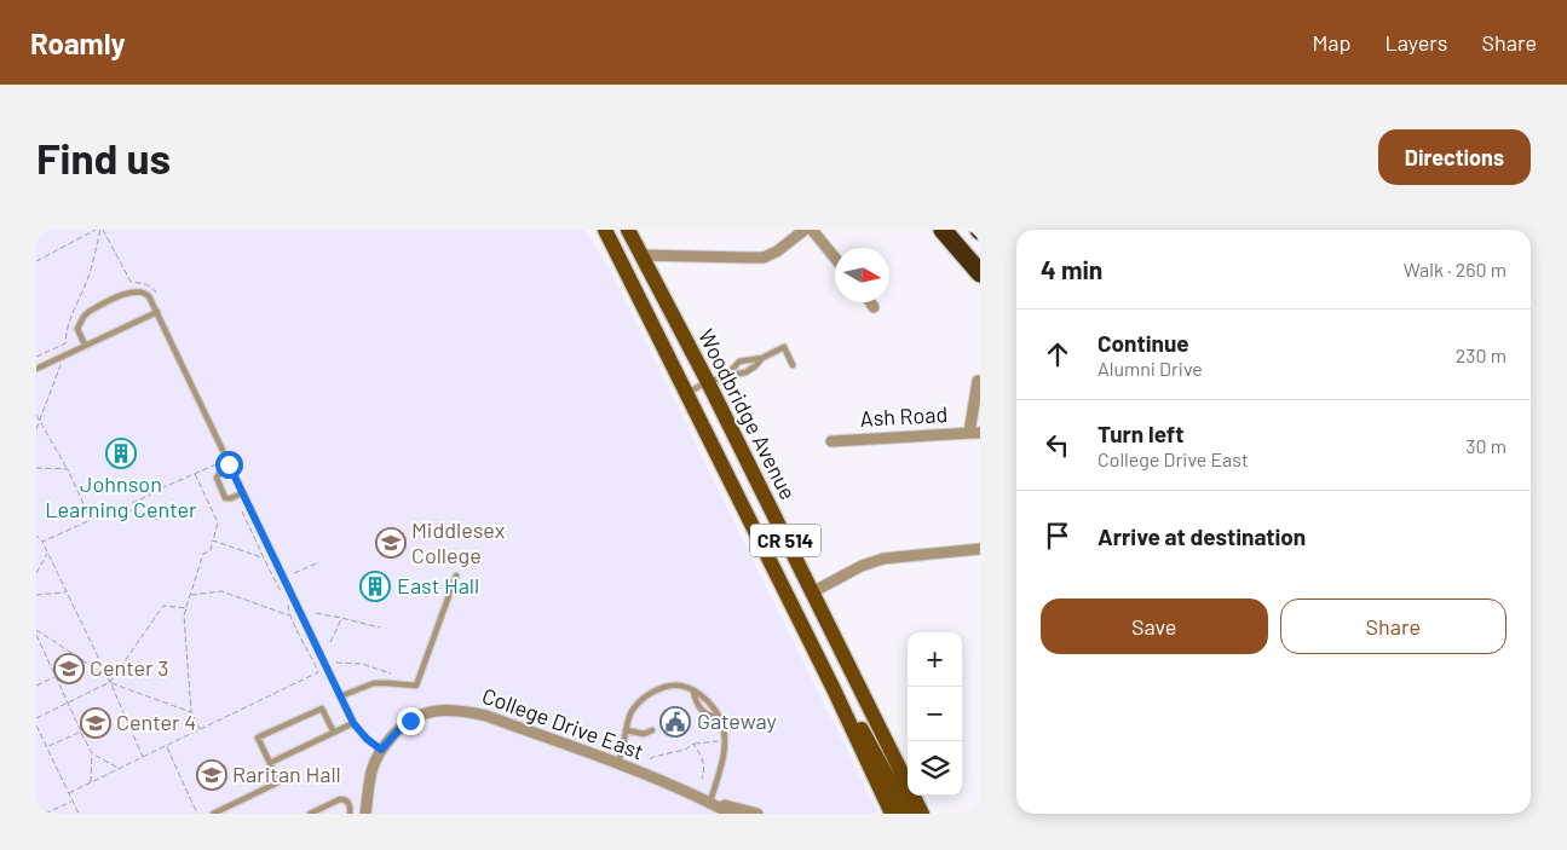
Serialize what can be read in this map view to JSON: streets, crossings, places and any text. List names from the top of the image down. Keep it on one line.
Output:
{"streets":{"main road":["Woodbridge Avenue","CR 514"],"street":["Ash Road","College Drive East"]},"places":{"building":["Johnson Learning Center","East Hall"],"school or university":["Middlesex College","Center 3","Center 4","Raritan Hall"],"public building":["Gateway"]},"north":"right","page":{"header":"Roamly","nav":["Map","Layers","Share"],"buttons":["Directions",["Save","Share"]],"title":"Find us","heading":["4 min","Walk · 260 m"],"list":[["Continue","Alumni Drive","230 m"],["Turn left","College Drive East","30 m"],"Arrive at destination"],"map_buttons":["+","−"]}}
